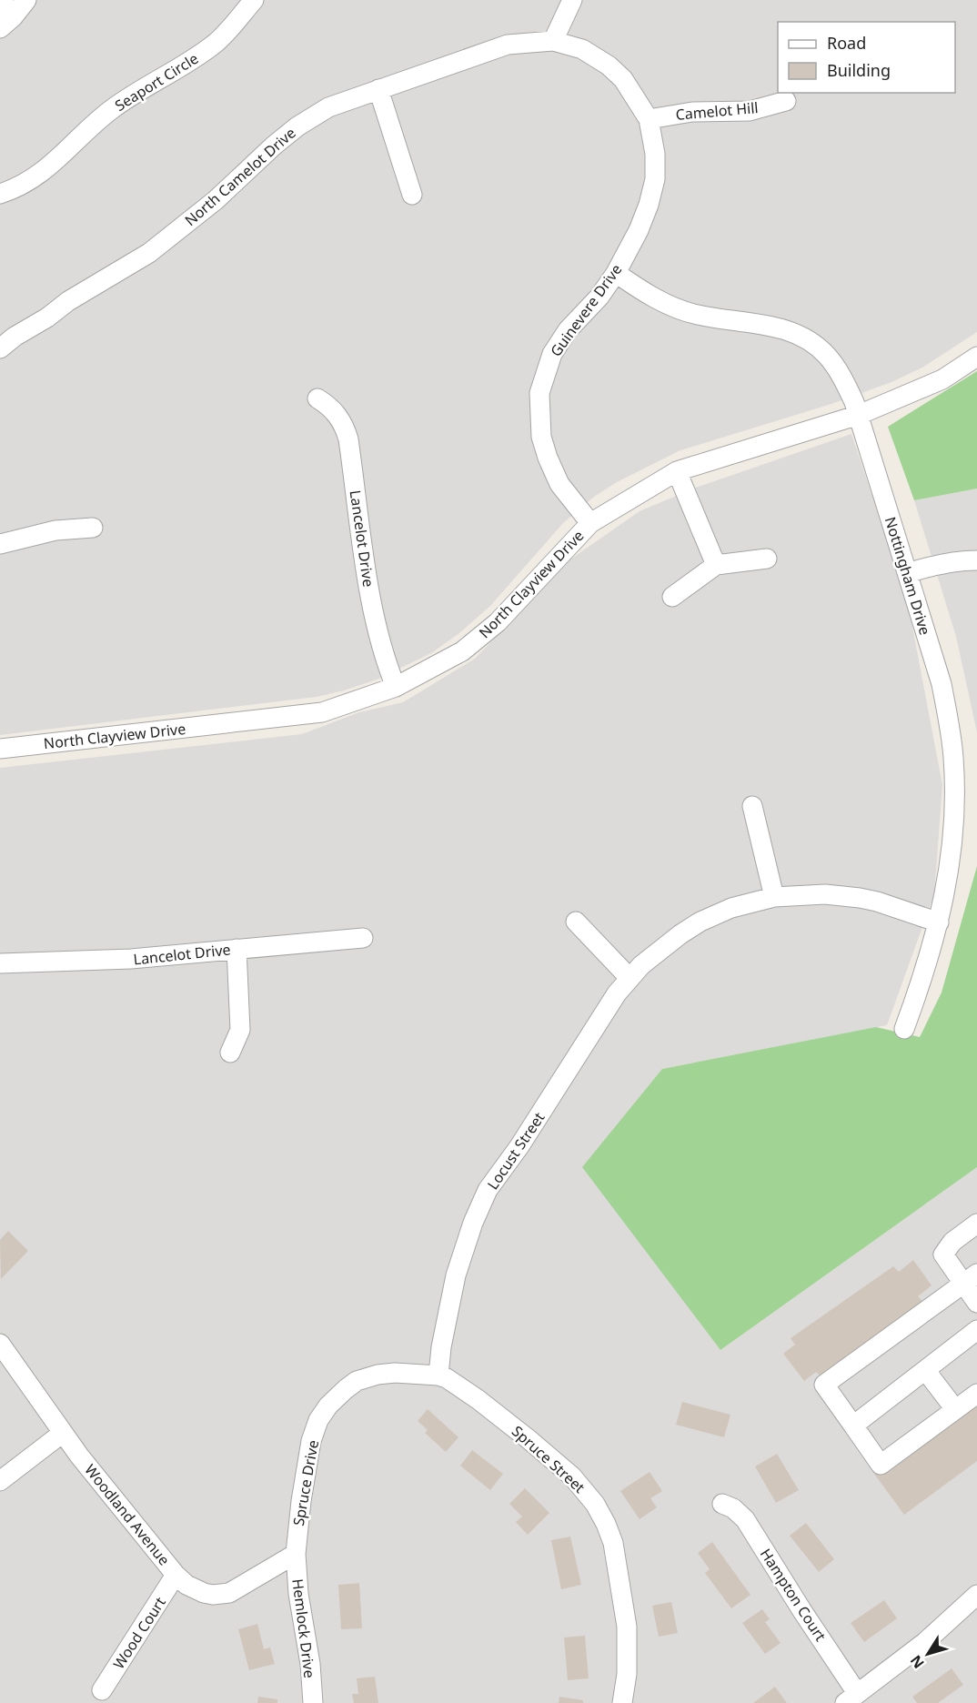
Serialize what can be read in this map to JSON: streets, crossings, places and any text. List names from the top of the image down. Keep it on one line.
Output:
{"streets":{"street":["Seaport Circle","Camelot Hill","North Camelot Drive","Guinevere Drive","Lancelot Drive","Nottingham Drive","North Clayview Drive","Locust Street","Spruce Street","Spruce Drive","Woodland Avenue","Hampton Court","Hemlock Drive","Wood Court"]},"crossings":[["Camelot Hill","Guinevere Drive"],["North Camelot Drive","Guinevere Drive"],["Guinevere Drive","Nottingham Drive"],["Guinevere Drive","North Clayview Drive"],["Lancelot Drive","North Clayview Drive"],["Nottingham Drive","North Clayview Drive"],["Nottingham Drive","Locust Street"],["Locust Street","Spruce Street"],["Locust Street","Spruce Drive"],["Spruce Street","Spruce Drive"],["Spruce Drive","Woodland Avenue"],["Spruce Drive","Hemlock Drive"],["Woodland Avenue","Hemlock Drive"],["Woodland Avenue","Wood Court"]],"legend":["Road","Building"],"north":"bottom left"}
